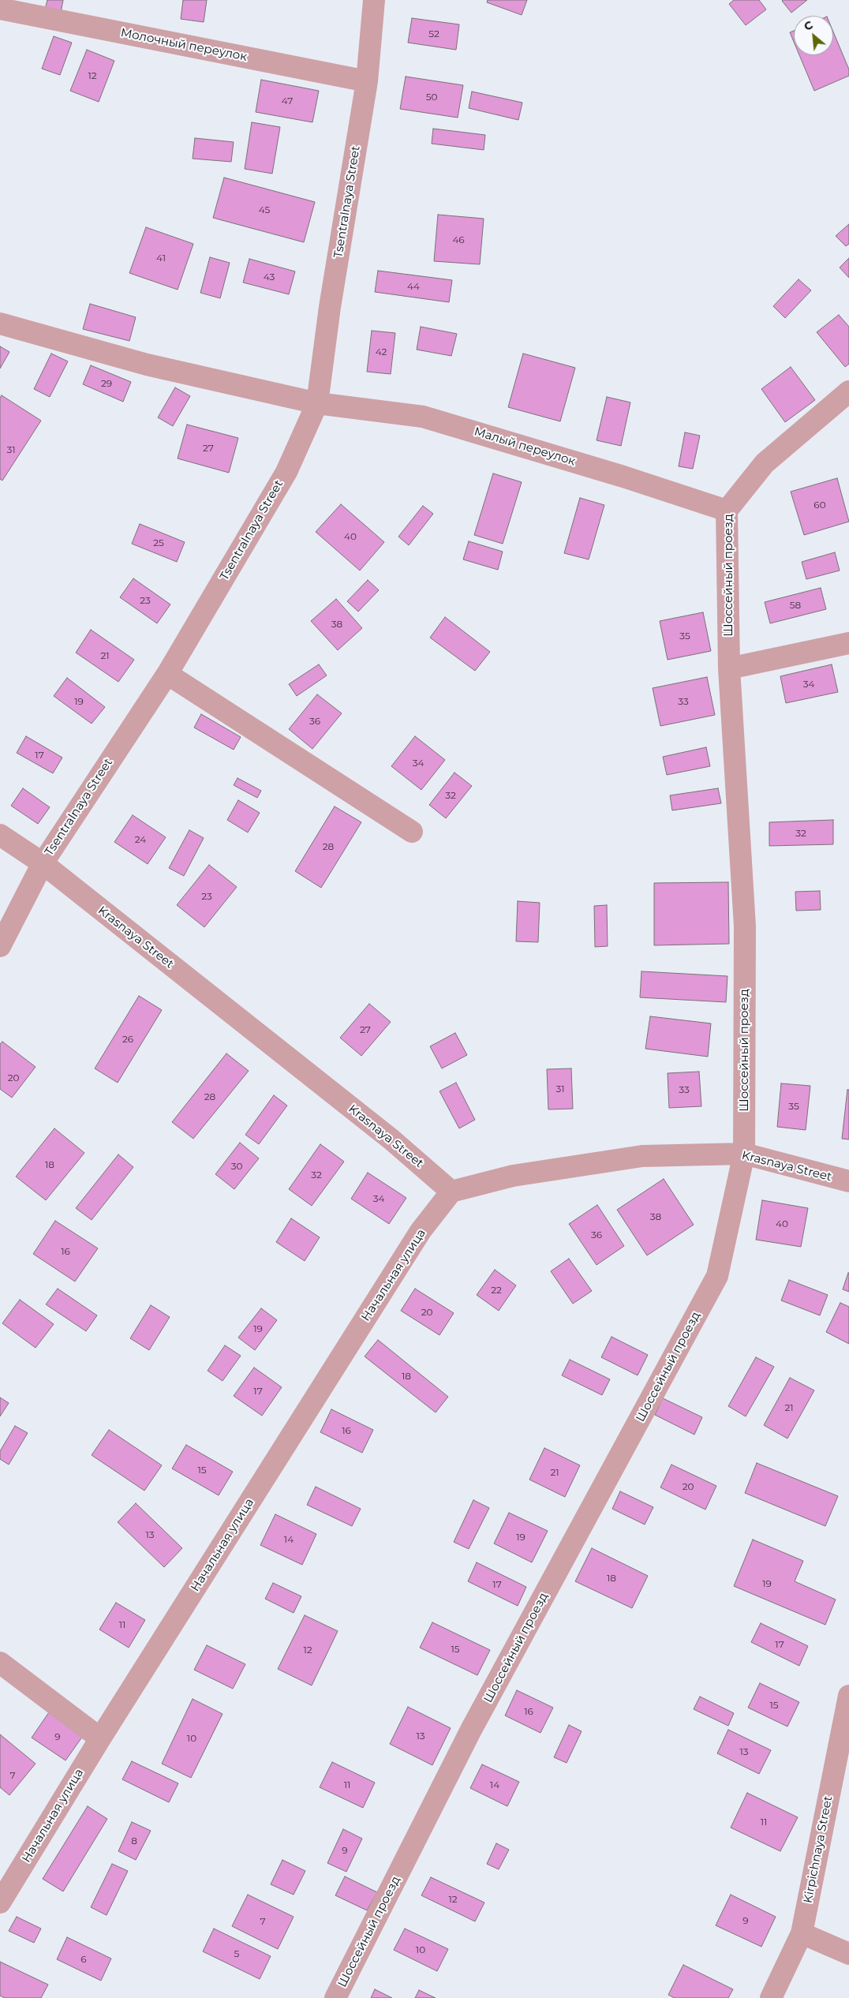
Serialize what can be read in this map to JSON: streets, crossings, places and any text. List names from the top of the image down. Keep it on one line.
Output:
{"streets":{"street":["Молочный переулок","Tsentralnaya Street","Малый переулок","Шоссейный проезд","Krasnaya Street","Начальная улица","Kirpichnaya Street"]},"crossings":[["Молочный переулок","Tsentralnaya Street"],["Tsentralnaya Street","Малый переулок"],["Tsentralnaya Street","Krasnaya Street"],["Малый переулок","Шоссейный проезд"],["Шоссейный проезд","Krasnaya Street"],["Krasnaya Street","Начальная улица"]],"house_numbers":["52","12","50","47","45","46","41","43","44","42","29","27","31","60","40","25","23","58","38","35","21","34","19","33","36","17","34","32","32","24","28","23","27","26","20","31","33","28","35","18","30","32","34","38","40","36","16","22","20","19","18","17","21","16","15","21","20","13","19","14","18","19","17","11","17","15","12","15","16","13","9","10","13","7","11","14","11","8","9","12","9","7","10","5","6"],"north":"top left"}
